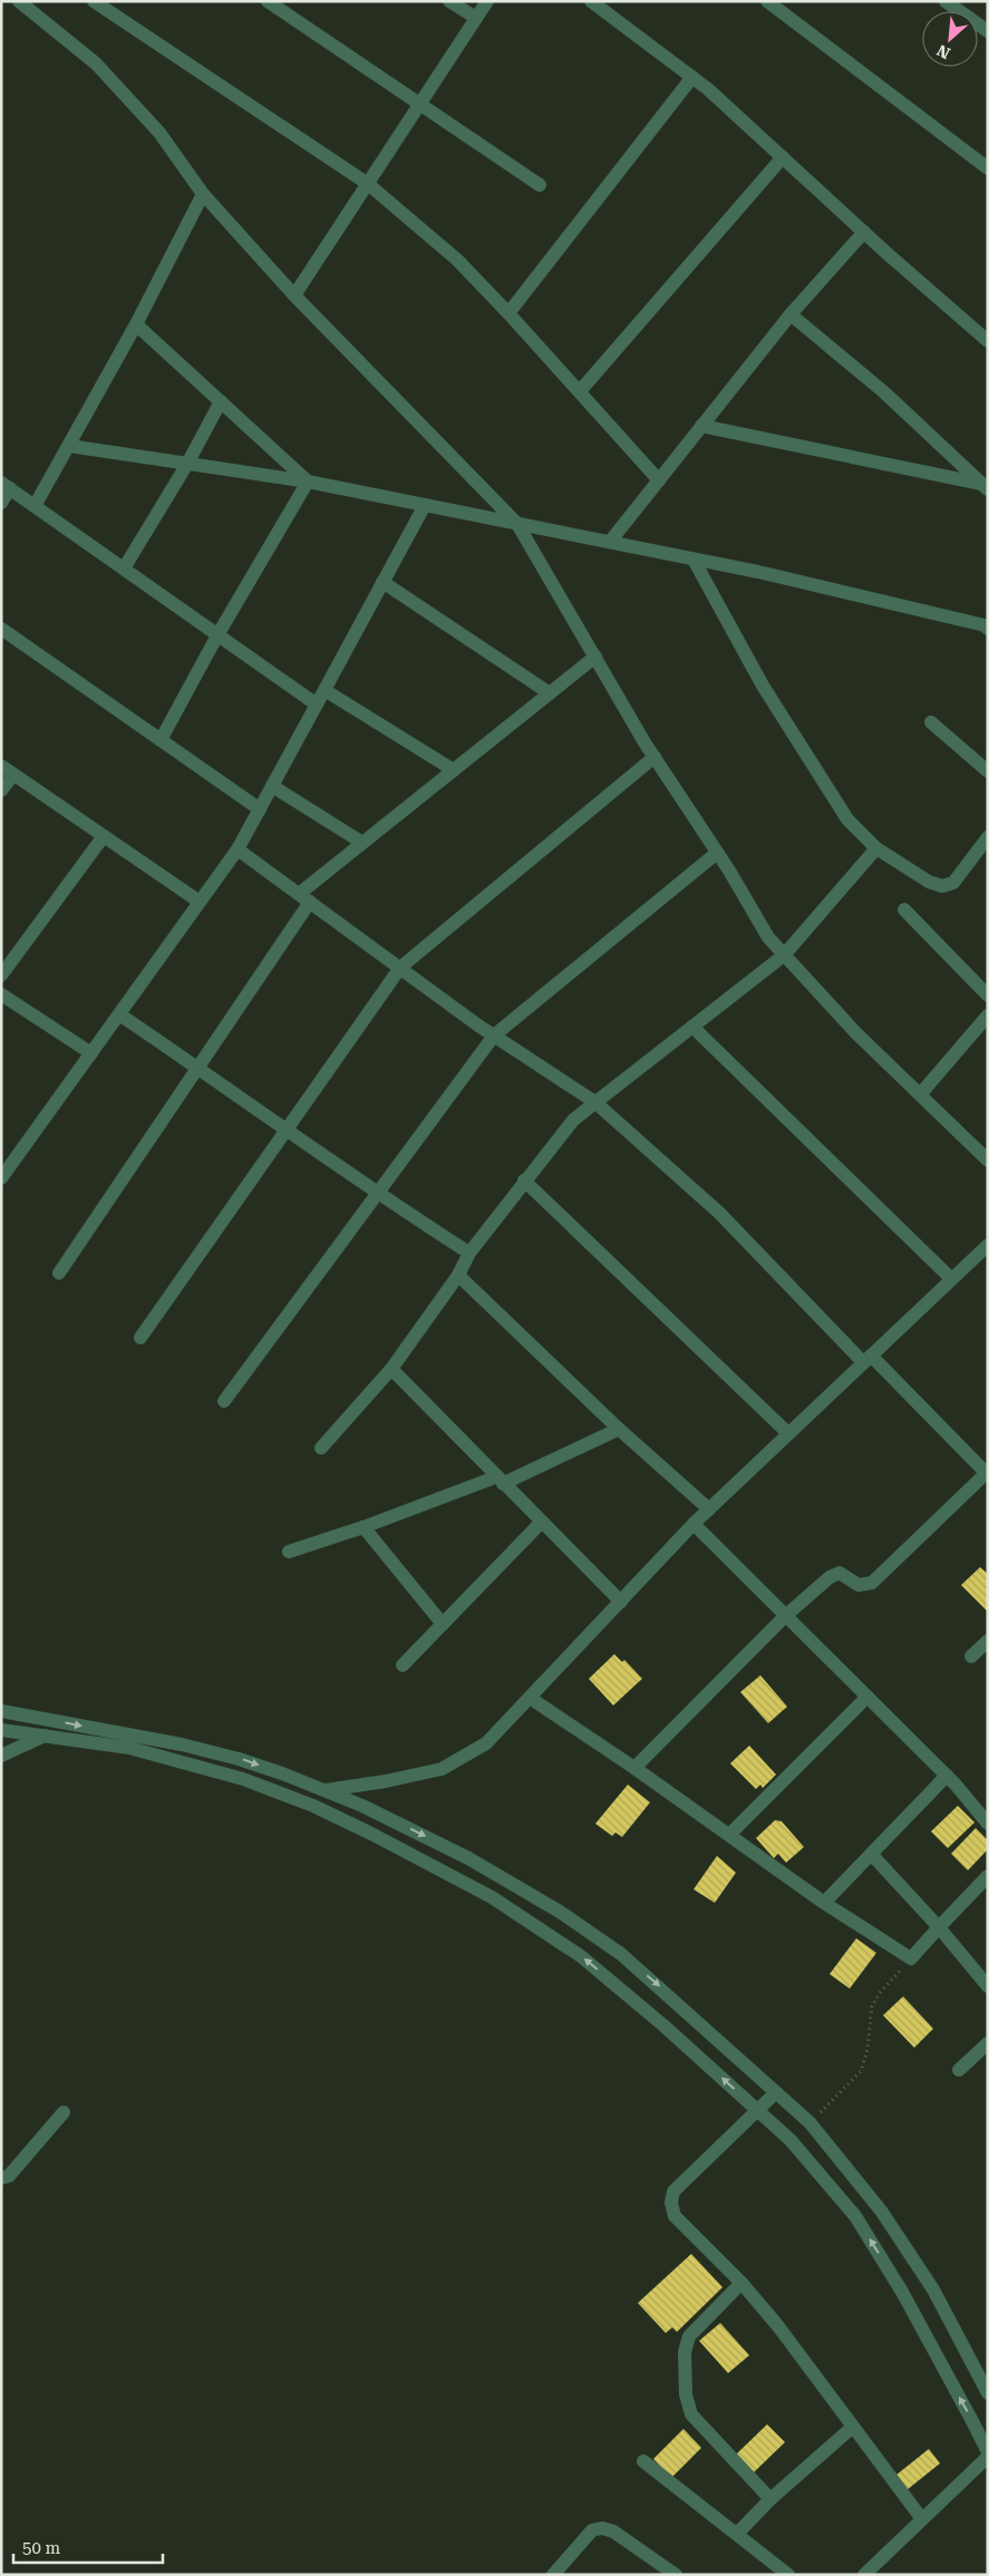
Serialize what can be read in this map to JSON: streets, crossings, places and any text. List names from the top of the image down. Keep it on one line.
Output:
{"scale_bar":"50 m","north":"bottom left"}
